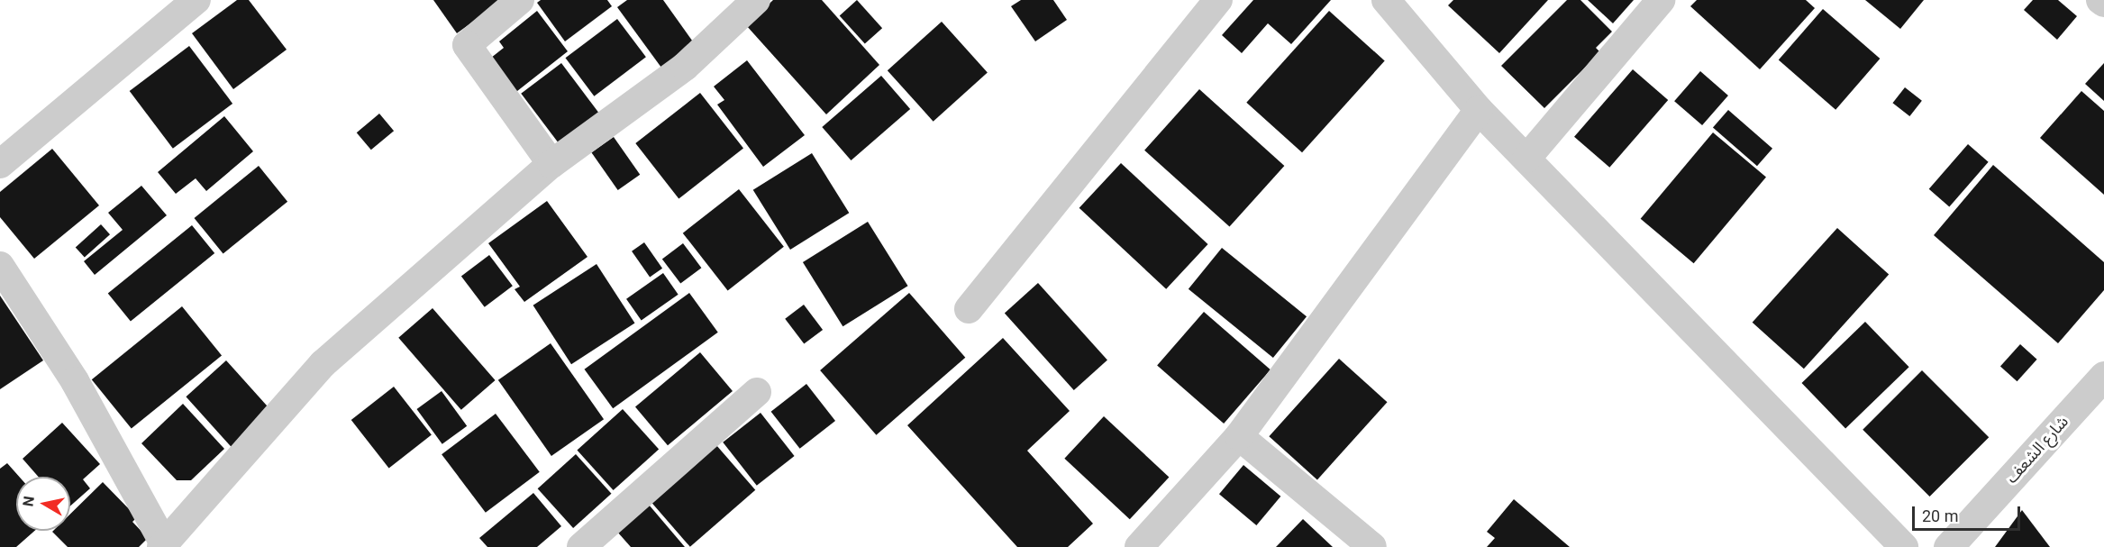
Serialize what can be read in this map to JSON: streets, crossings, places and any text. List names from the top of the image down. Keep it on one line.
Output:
{"streets":{"street":["شارع الشعف"]},"scale_bar":"20 m","north":"left"}
